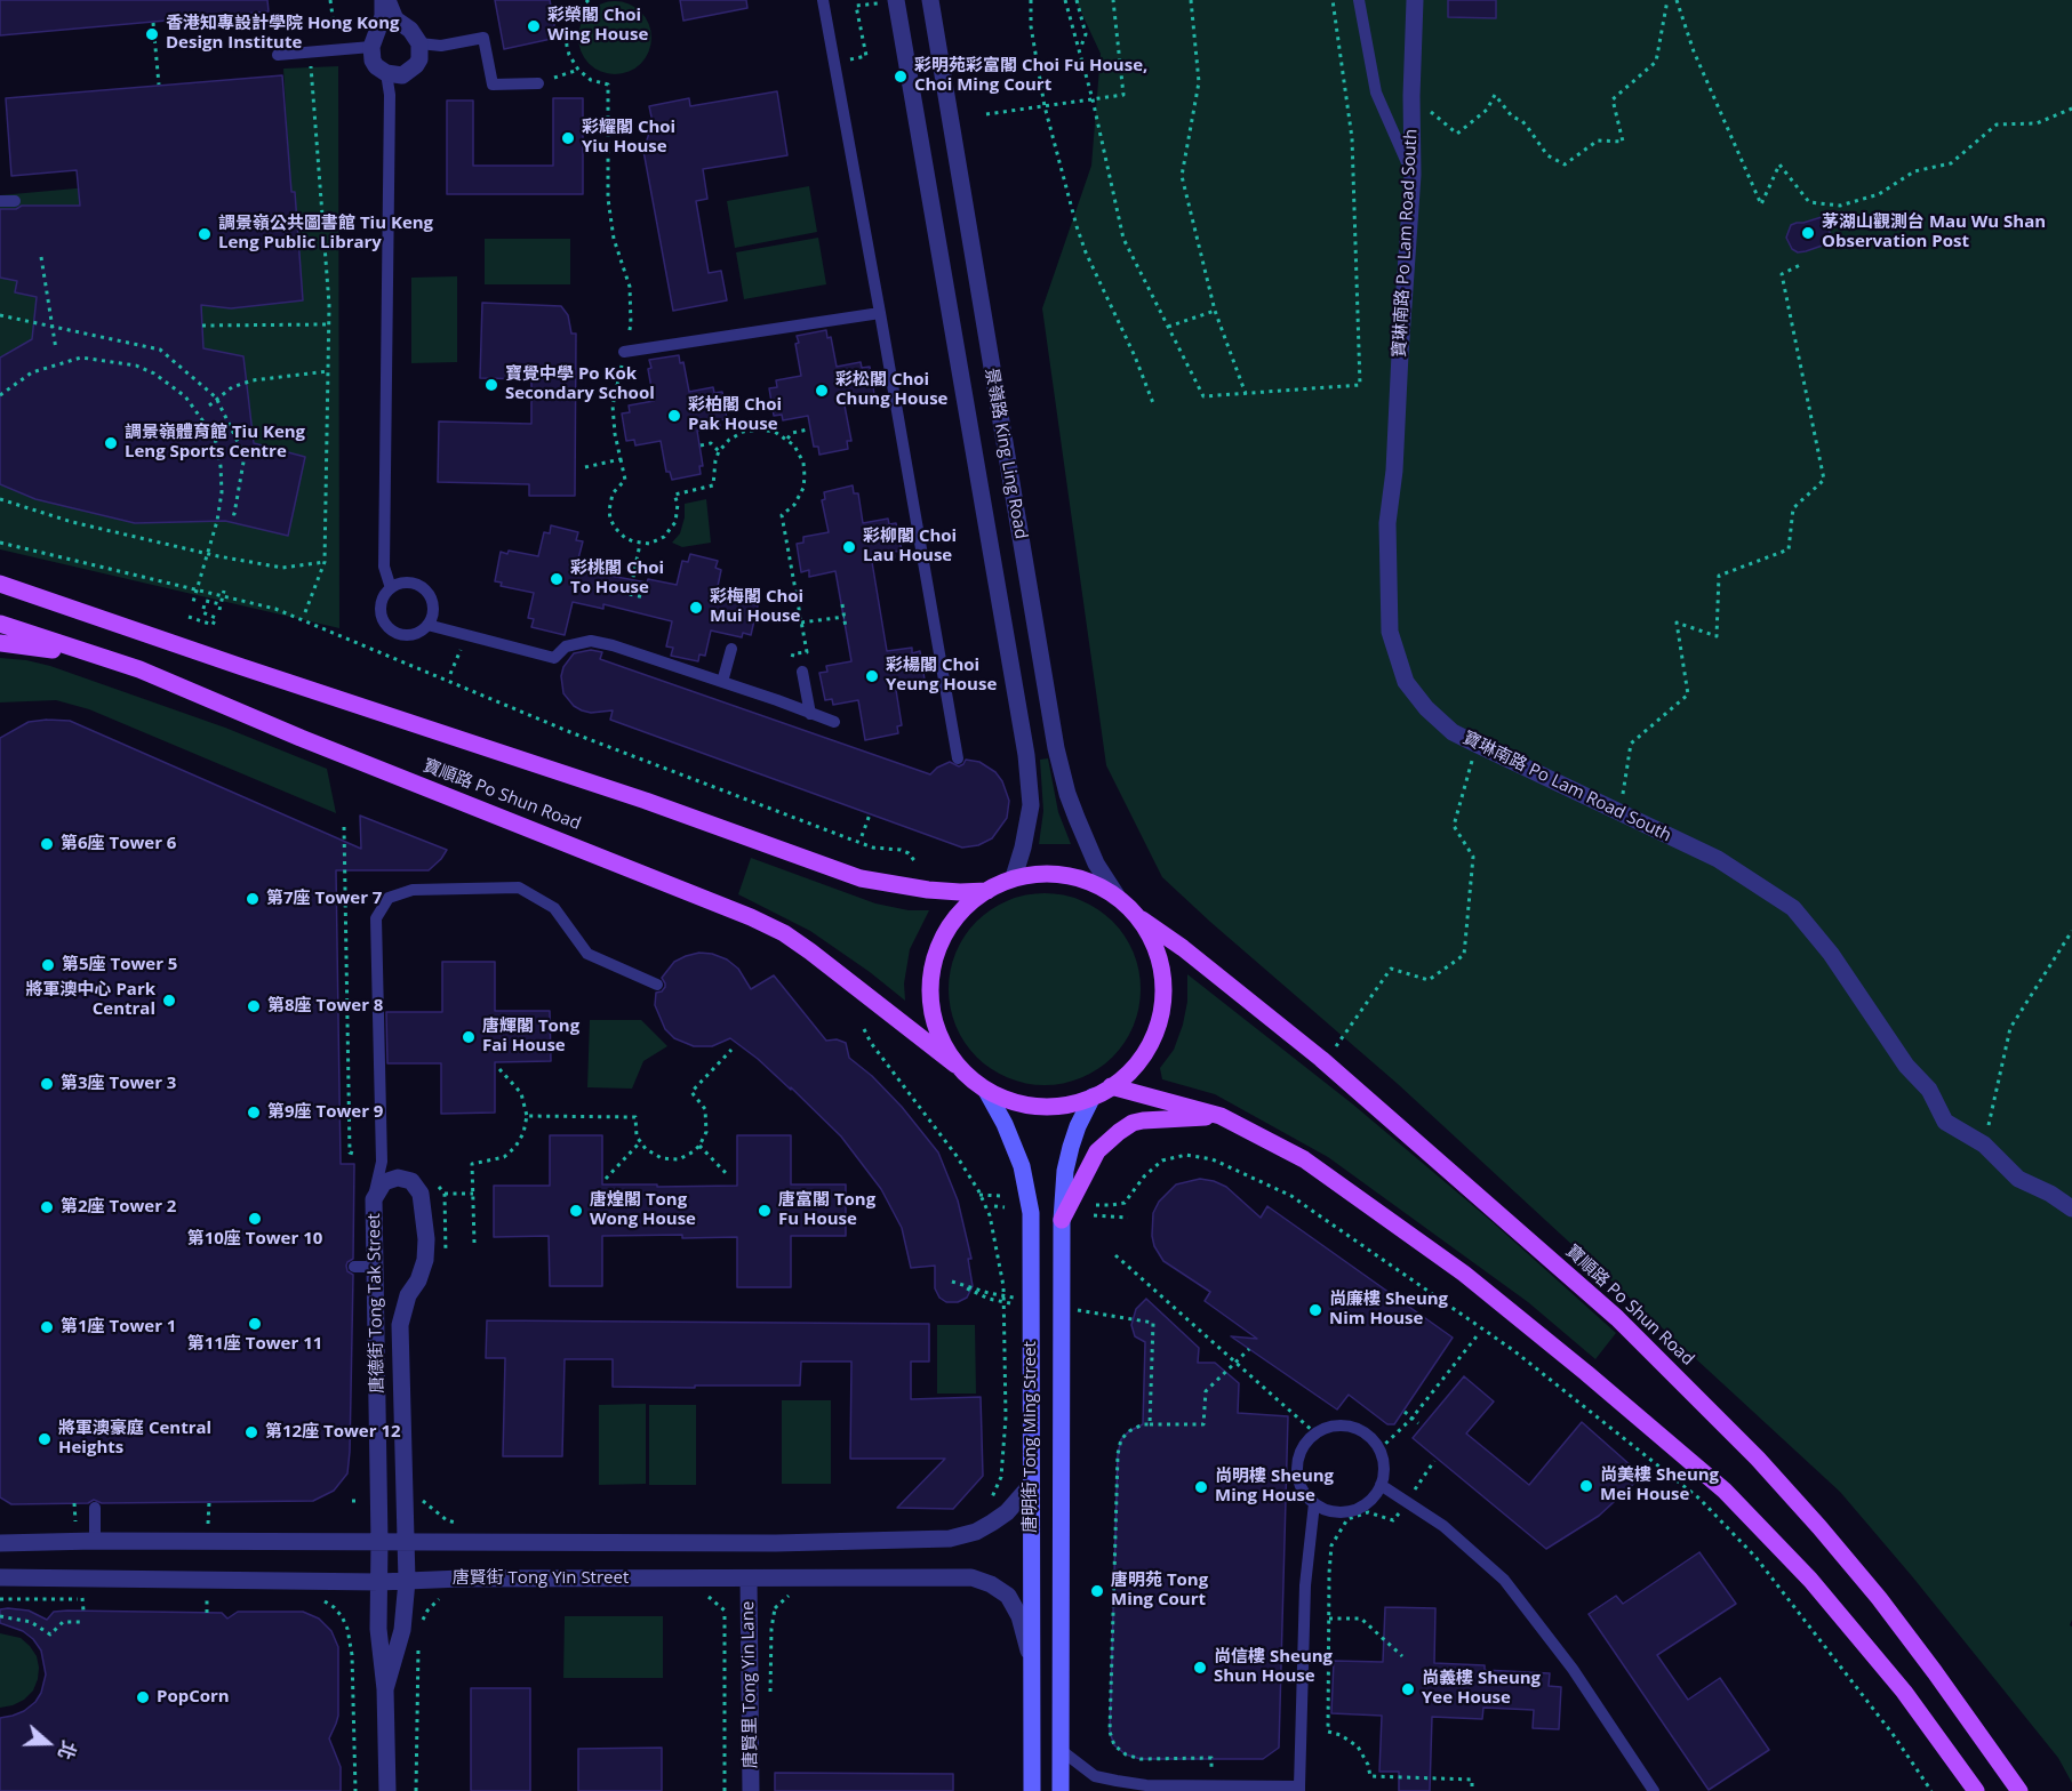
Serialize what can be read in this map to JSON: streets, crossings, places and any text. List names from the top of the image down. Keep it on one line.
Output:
{"streets":{"main road":["寶順路 Po Shun Road","唐明街 Tong Ming Street"],"street":["寶琳南路 Po Lam Road South","景嶺路 King Ling Road","唐德街 Tong Tak Street","唐賢街 Tong Yin Street","唐賢里 Tong Yin Lane"]},"crossings":[["景嶺路 King Ling Road","寶順路 Po Shun Road"],["景嶺路 King Ling Road","唐明街 Tong Ming Street"],["寶順路 Po Shun Road","唐明街 Tong Ming Street"],["唐德街 Tong Tak Street","唐賢街 Tong Yin Street"],["唐明街 Tong Ming Street","唐賢街 Tong Yin Street"],["唐賢街 Tong Yin Street","唐賢里 Tong Yin Lane"]],"places":["彩榮閣 Choi Wing House","香港知專設計學院 Hong Kong Design Institute","彩明苑彩富閣 Choi Fu House, Choi Ming Court","彩耀閣 Choi Yiu House","茅湖山觀測台 Mau Wu Shan Observation Post","調景嶺公共圖書館 Tiu Keng Leng Public Library","寶覺中學 Po Kok Secondary School","彩松閣 Choi Chung House","彩柏閣 Choi Pak House","調景嶺體育館 Tiu Keng Leng Sports Centre","彩柳閣 Choi Lau House","彩桃閣 Choi To House","彩梅閣 Choi Mui House","彩楊閣 Choi Yeung House","第6座 Tower 6","第7座 Tower 7","第5座 Tower 5","將軍澳中心 Park Central","第8座 Tower 8","唐輝閣 Tong Fai House","第3座 Tower 3","第9座 Tower 9","第2座 Tower 2","唐煌閣 Tong Wong House","唐富閣 Tong Fu House","第10座 Tower 10","尚廉樓 Sheung Nim House","第11座 Tower 11","第1座 Tower 1","第12座 Tower 12","將軍澳豪庭 Central Heights","尚美樓 Sheung Mei House","尚明樓 Sheung Ming House","唐明苑 Tong Ming Court","尚信樓 Sheung Shun House","尚義樓 Sheung Yee House","PopCorn"],"north":"right"}
